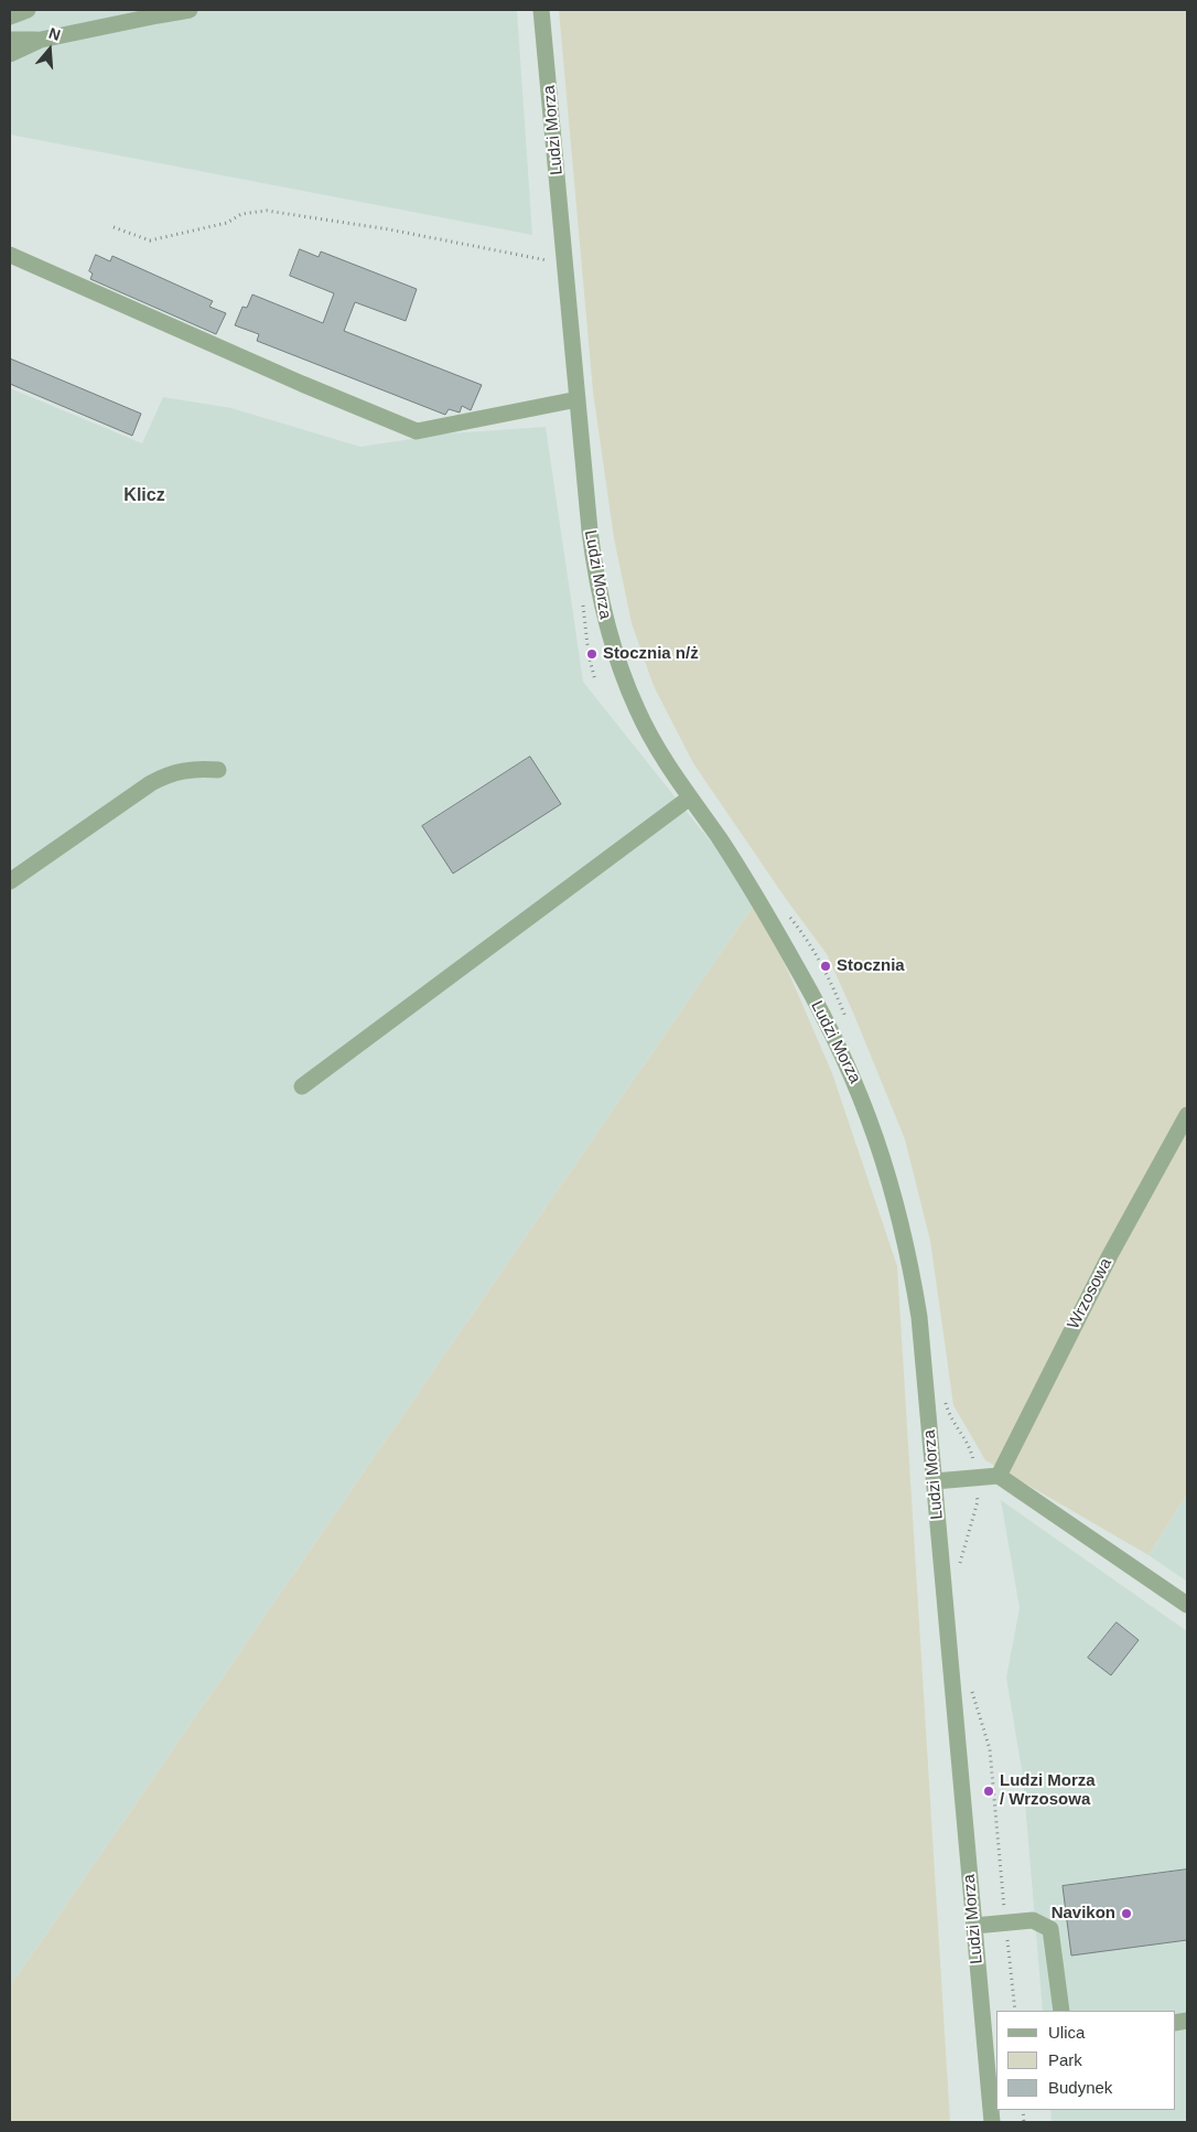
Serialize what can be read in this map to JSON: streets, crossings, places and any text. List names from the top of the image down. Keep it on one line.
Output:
{"streets":{"street":["Ludzi Morza","Wrzosowa"]},"districts":["Klicz"],"places":["Stocznia n/ż","Stocznia","Ludzi Morza / Wrzosowa","Navikon"],"legend":["Ulica","Park","Budynek"],"north":"top"}
